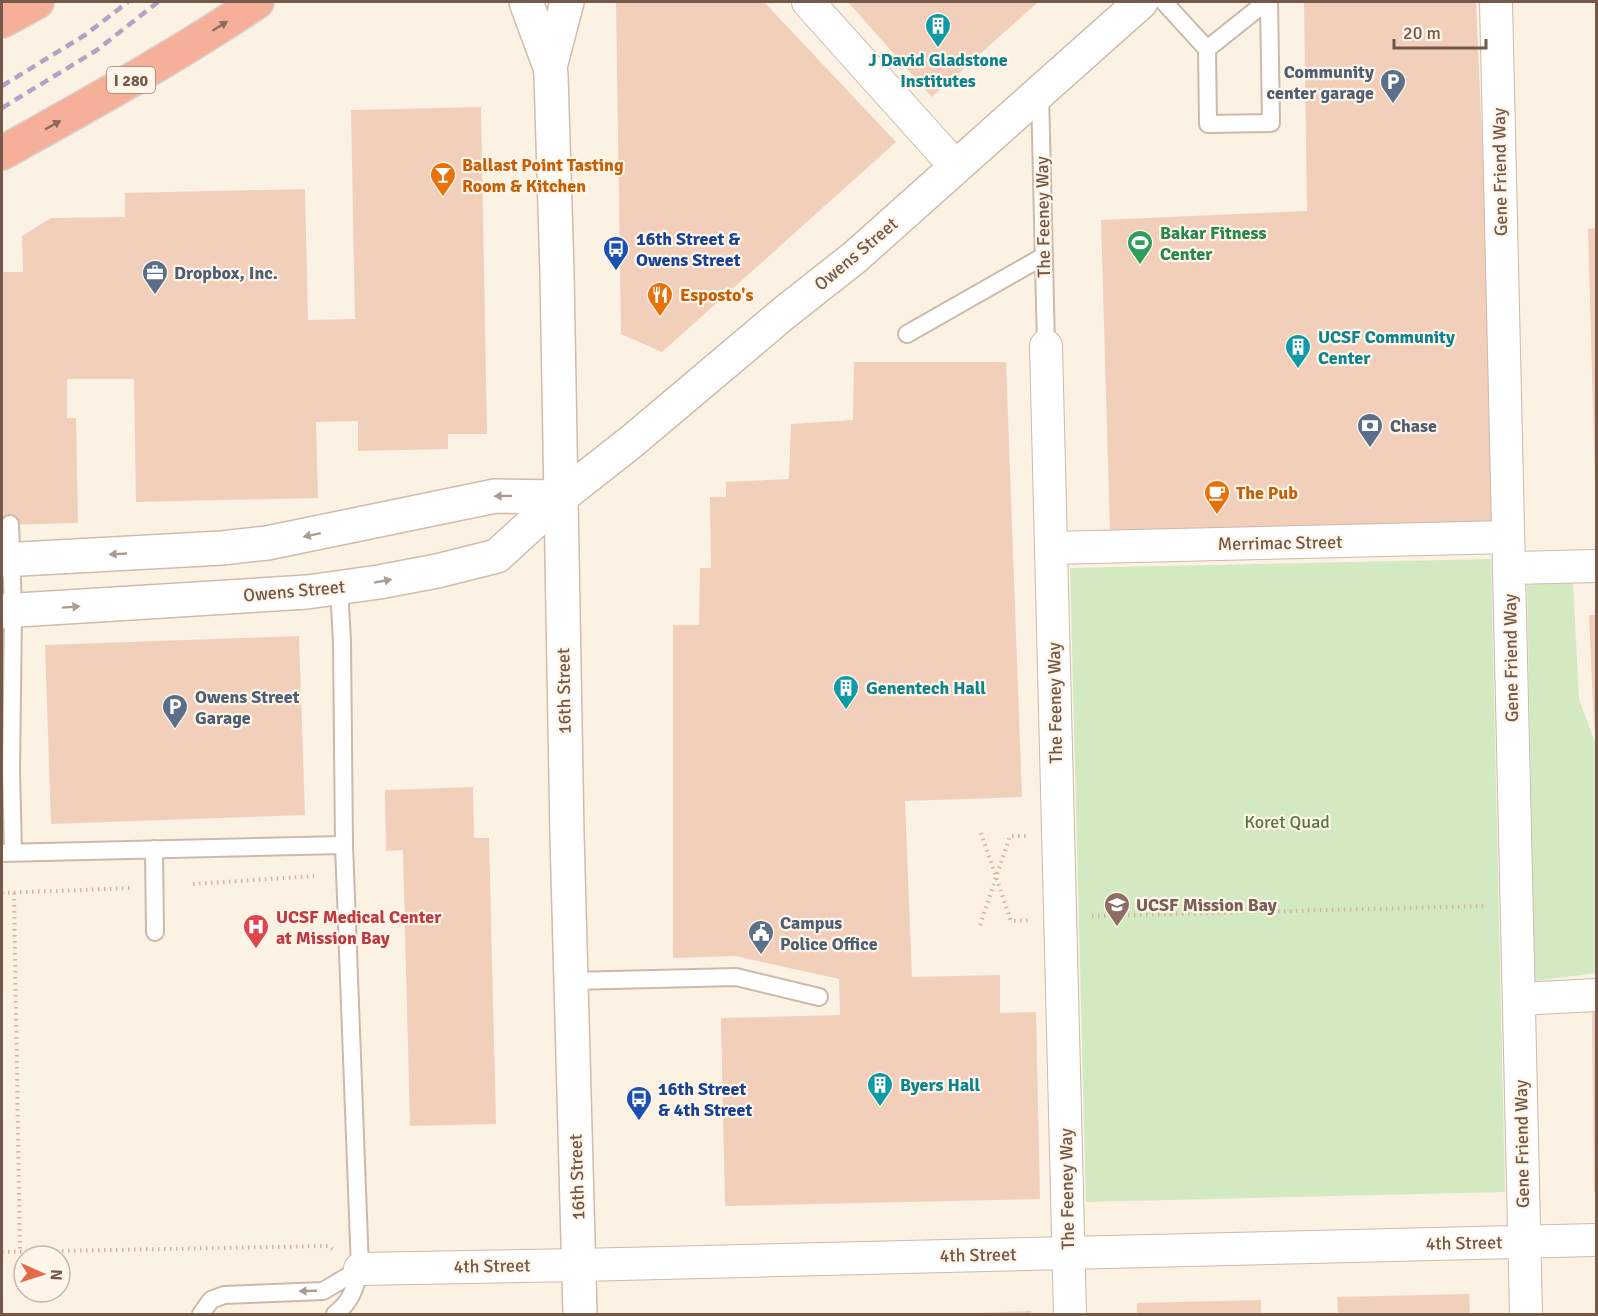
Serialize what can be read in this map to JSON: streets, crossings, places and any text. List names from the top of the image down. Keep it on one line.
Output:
{"streets":{"highway":["I 280"],"street":["Gene Friend Way","The Feeney Way","Owens Street","Merrimac Street","16th Street","4th Street"]},"crossings":[["Gene Friend Way","Merrimac Street"],["Gene Friend Way","4th Street"],["The Feeney Way","Owens Street"],["The Feeney Way","Merrimac Street"],["The Feeney Way","4th Street"],["Owens Street","16th Street"],["16th Street","4th Street"]],"parks":["Koret Quad"],"places":{"building":["J David Gladstone Institutes","UCSF Community Center","Genentech Hall","Byers Hall"],"parking":["Community center garage","Owens Street Garage"],"bar":["Ballast Point Tasting Room & Kitchen"],"sports":["Bakar Fitness Center"],"bus stop":["16th Street & Owens Street","16th Street & 4th Street"],"office":["Dropbox, Inc."],"restaurant":["Esposto's"],"bank":["Chase"],"cafe":["The Pub"],"school or university":["UCSF Mission Bay"],"hospital":["UCSF Medical Center at Mission Bay"],"public building":["Campus Police Office"]},"scale_bar":"20 m","north":"right"}
